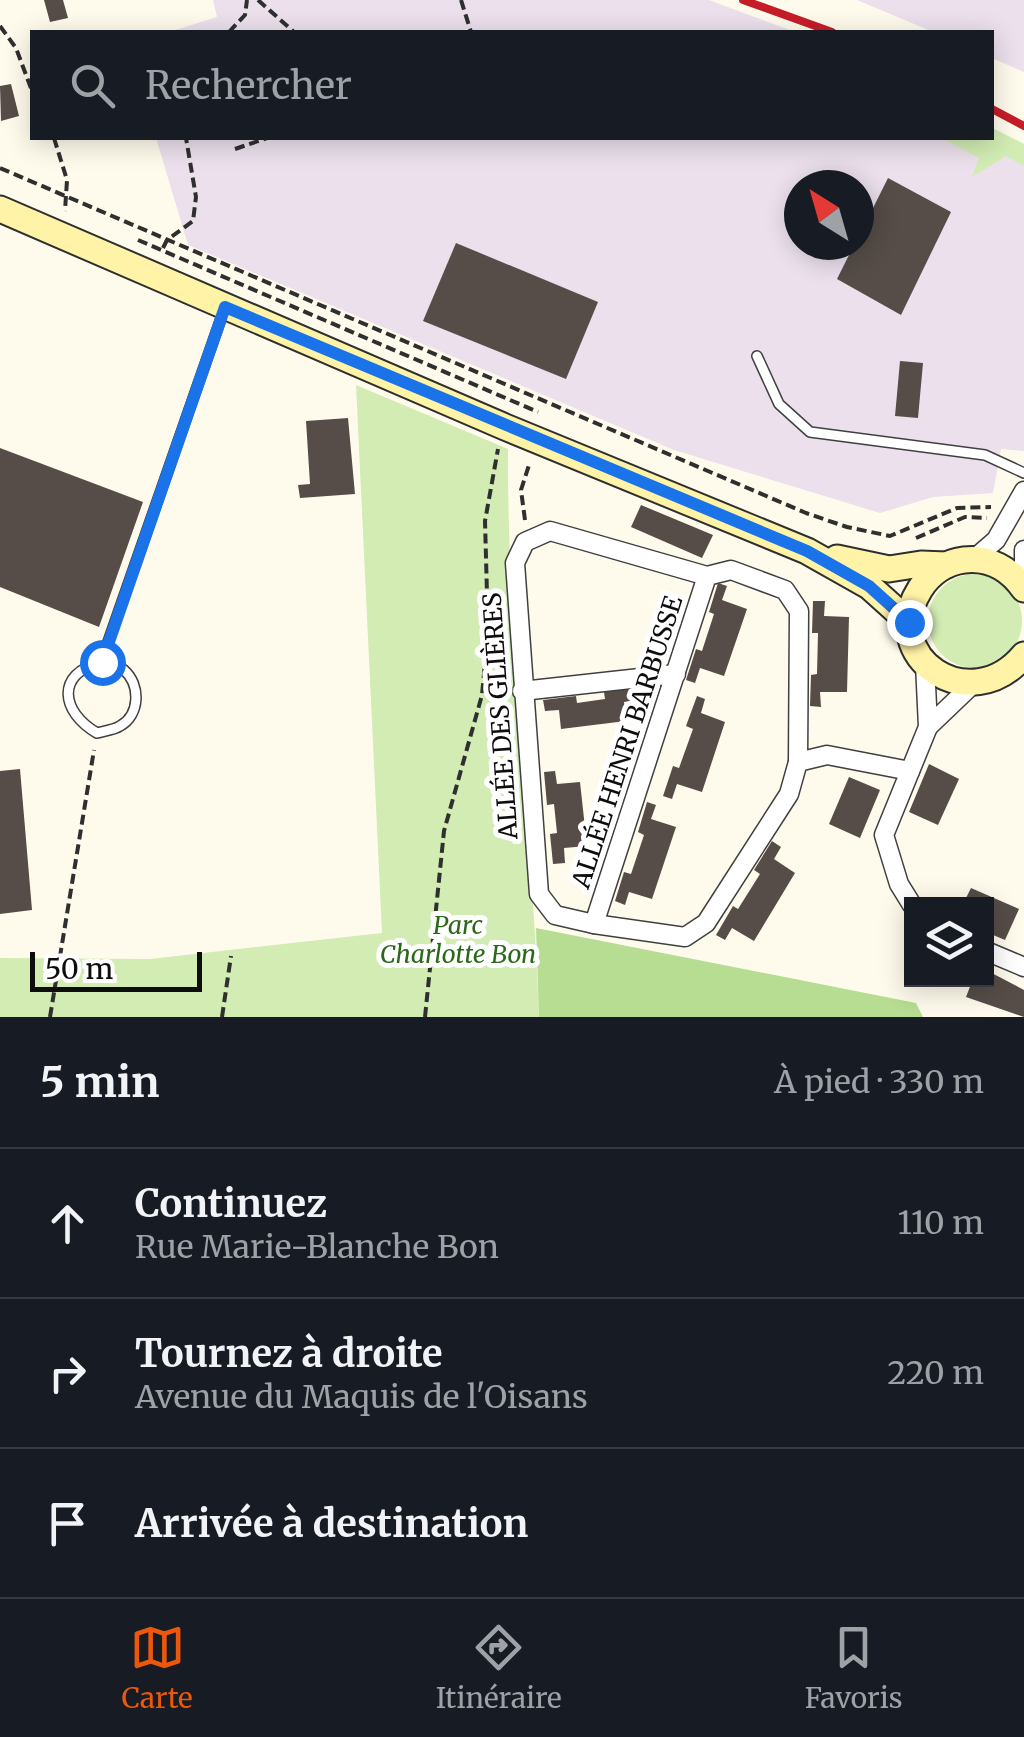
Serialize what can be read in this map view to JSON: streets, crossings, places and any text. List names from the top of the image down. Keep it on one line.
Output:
{"streets":{"street":["ALLÉE DES GLIÈRES","ALLÉE HENRI BARBUSSE"]},"crossings":[["ALLÉE DES GLIÈRES","ALLÉE HENRI BARBUSSE"]],"parks":["Parc Charlotte Bon"],"scale_bar":"50 m","north":"top left","page":{"search":"Rechercher","scale":"50 m","heading":["5 min","À pied · 330 m"],"list":[["Continuez","Rue Marie-Blanche Bon","110 m"],["Tournez à droite","Avenue du Maquis de l'Oisans","220 m"],"Arrivée à destination"],"nav":["Carte","Itinéraire","Favoris"]}}
